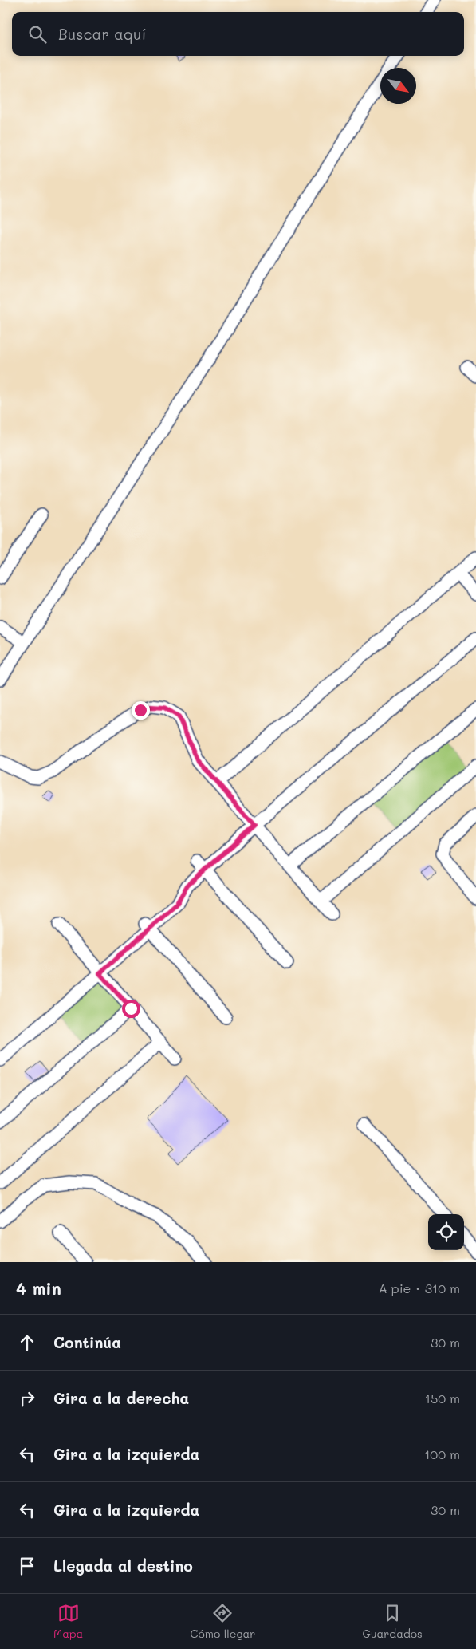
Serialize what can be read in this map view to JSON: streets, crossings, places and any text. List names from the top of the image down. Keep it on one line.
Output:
{"north":"bottom right","page":{"search":"Buscar aquí","heading":["4 min","A pie · 310 m"],"list":[["Continúa","30 m"],["Gira a la derecha","150 m"],["Gira a la izquierda","100 m"],["Gira a la izquierda","30 m"],"Llegada al destino"],"nav":["Mapa","Cómo llegar","Guardados"]}}
